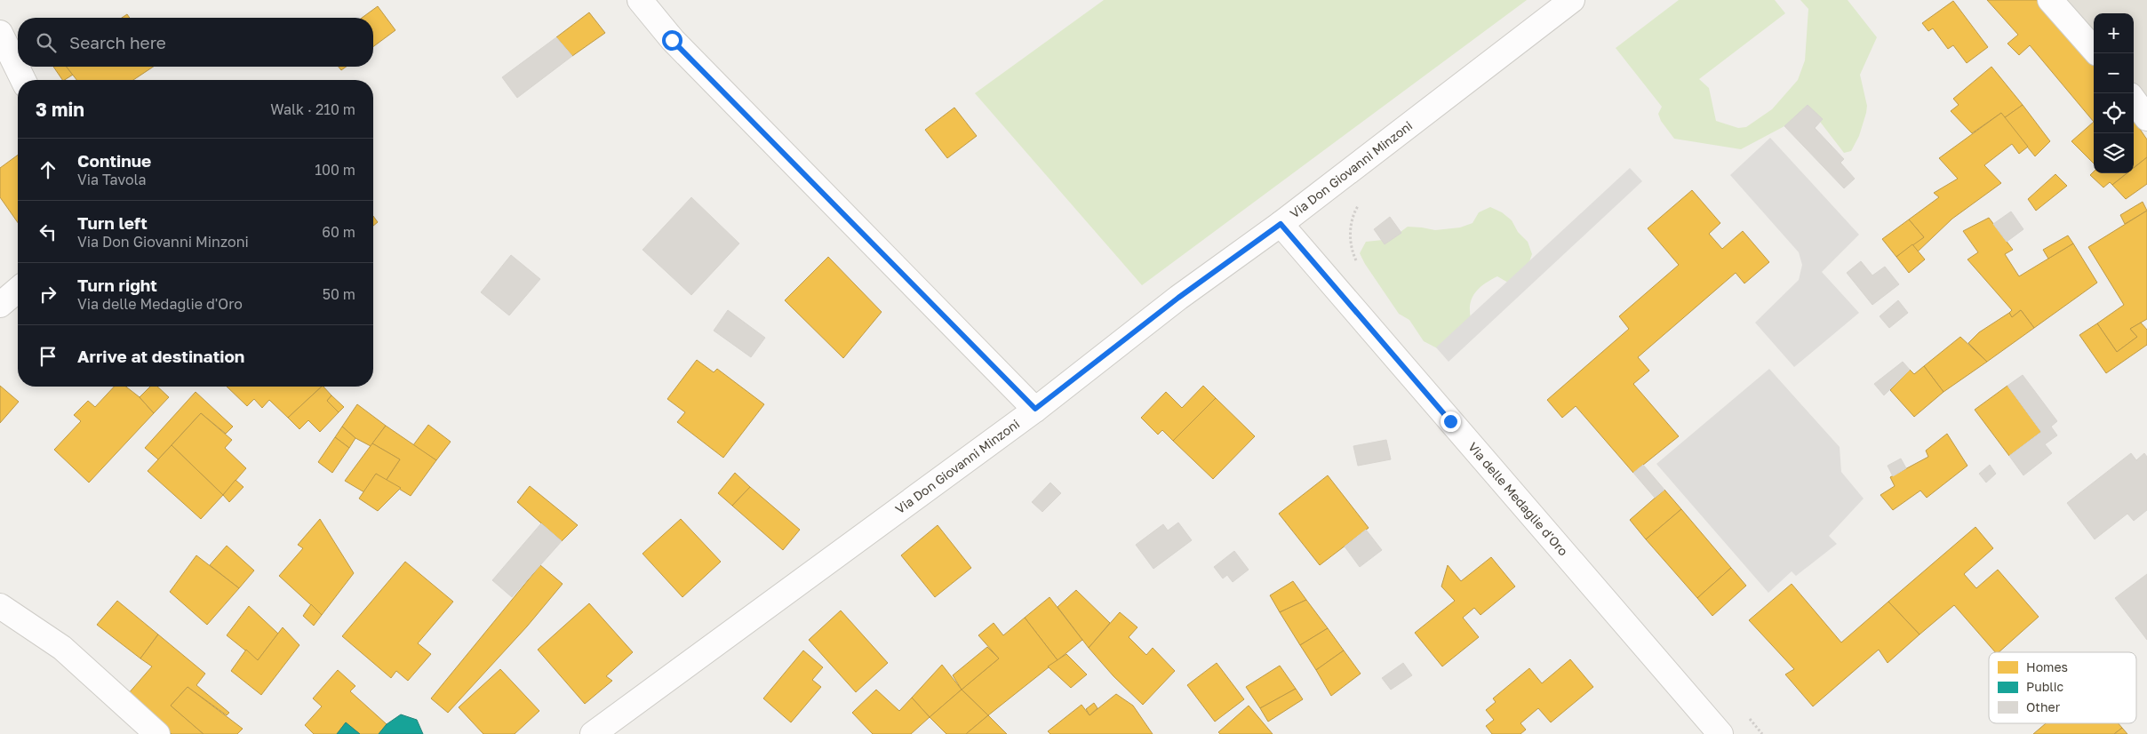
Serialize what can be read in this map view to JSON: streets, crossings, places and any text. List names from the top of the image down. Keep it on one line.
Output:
{"streets":{"street":["Via Don Giovanni Minzoni","Via delle Medaglie d'Oro"]},"crossings":[["Via Don Giovanni Minzoni","Via delle Medaglie d'Oro"]],"legend":["Homes","Public","Other"],"page":{"map_buttons":["+","−"],"search":"Search here","heading":["3 min","Walk · 210 m"],"list":[["Continue","Via Tavola","100 m"],["Turn left","Via Don Giovanni Minzoni","60 m"],["Turn right","Via delle Medaglie d'Oro","50 m"],"Arrive at destination"]}}
